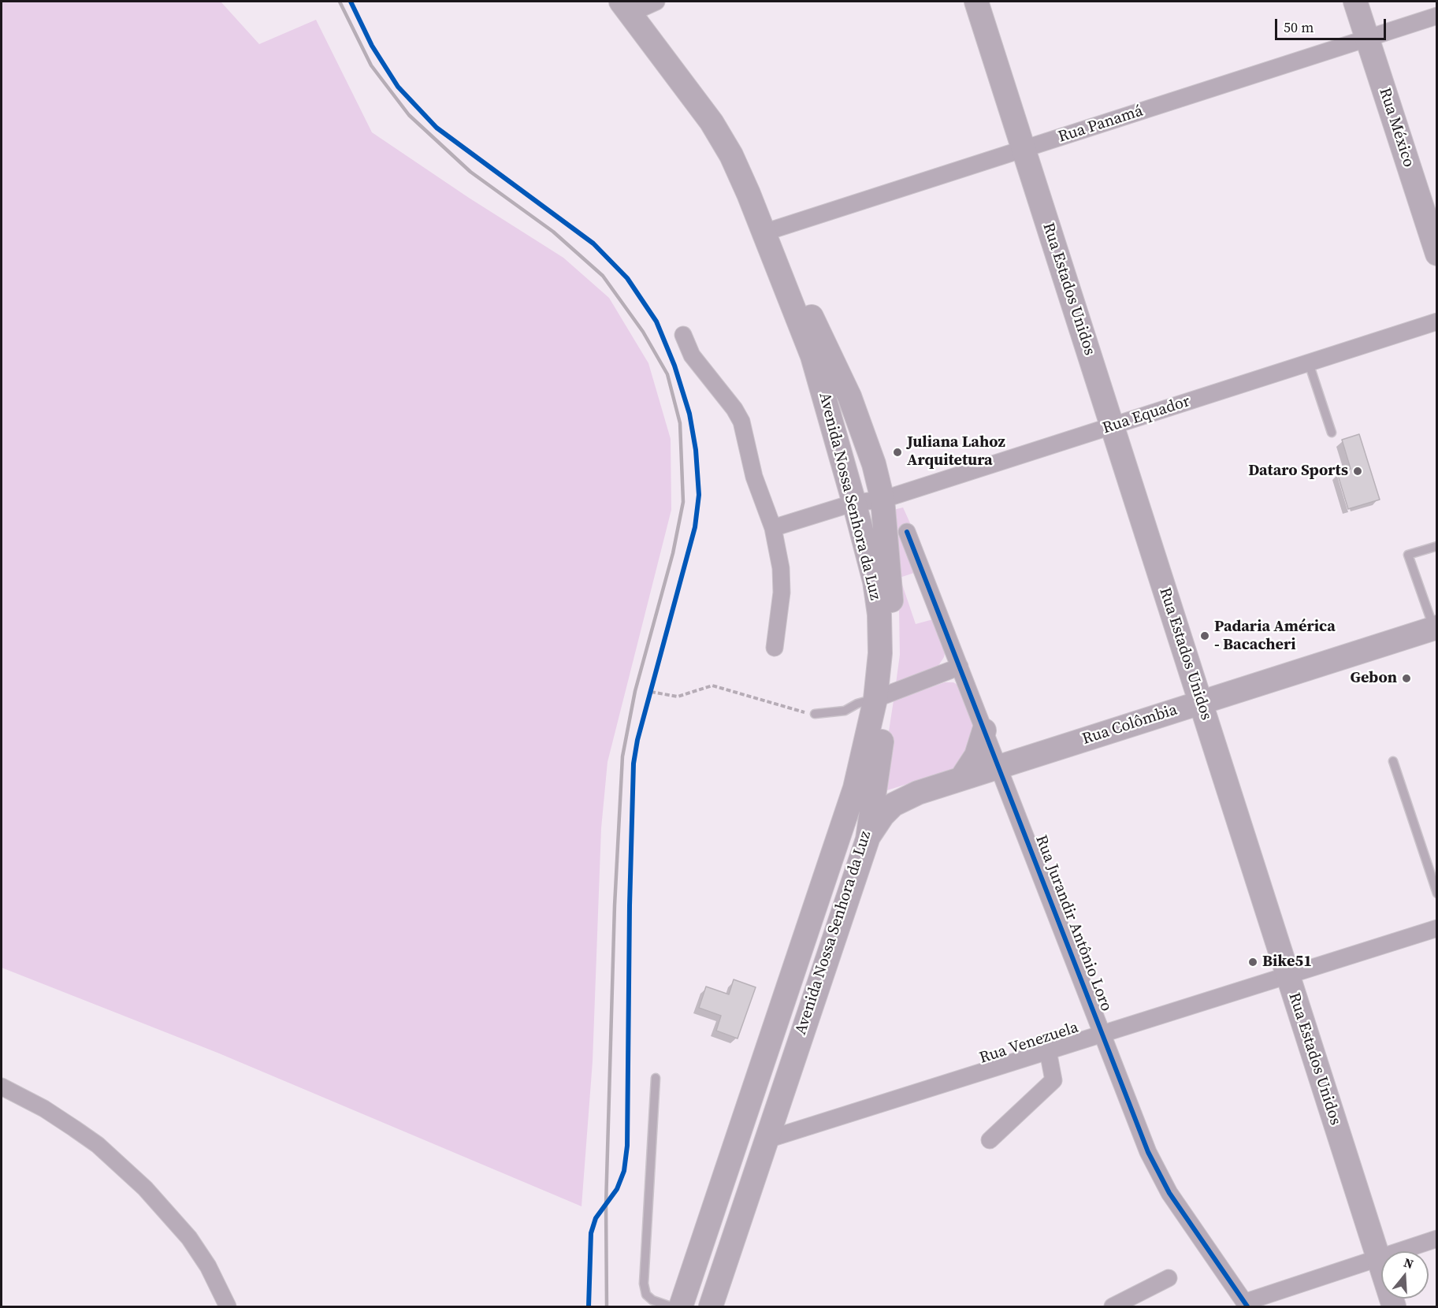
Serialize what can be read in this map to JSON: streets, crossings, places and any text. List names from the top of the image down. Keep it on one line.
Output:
{"streets":{"main road":["Rua México","Rua Estados Unidos","Avenida Nossa Senhora da Luz","Rua Colômbia"],"street":["Rua Panamá","Rua Equador","Rua Jurandir Antônio Loro","Rua Venezuela"]},"crossings":[["Rua Panamá","Rua México"],["Rua Panamá","Rua Estados Unidos"],["Rua Panamá","Avenida Nossa Senhora da Luz"],["Rua Estados Unidos","Rua Equador"],["Rua Estados Unidos","Rua Colômbia"],["Rua Estados Unidos","Rua Venezuela"],["Rua Equador","Avenida Nossa Senhora da Luz"],["Avenida Nossa Senhora da Luz","Rua Colômbia"],["Avenida Nossa Senhora da Luz","Rua Venezuela"],["Rua Colômbia","Rua Jurandir Antônio Loro"],["Rua Jurandir Antônio Loro","Rua Venezuela"]],"places":["Juliana Lahoz Arquitetura","Dataro Sports","Padaria América - Bacacheri","Gebon","Bike51"],"scale_bar":"50 m","north":"top"}
